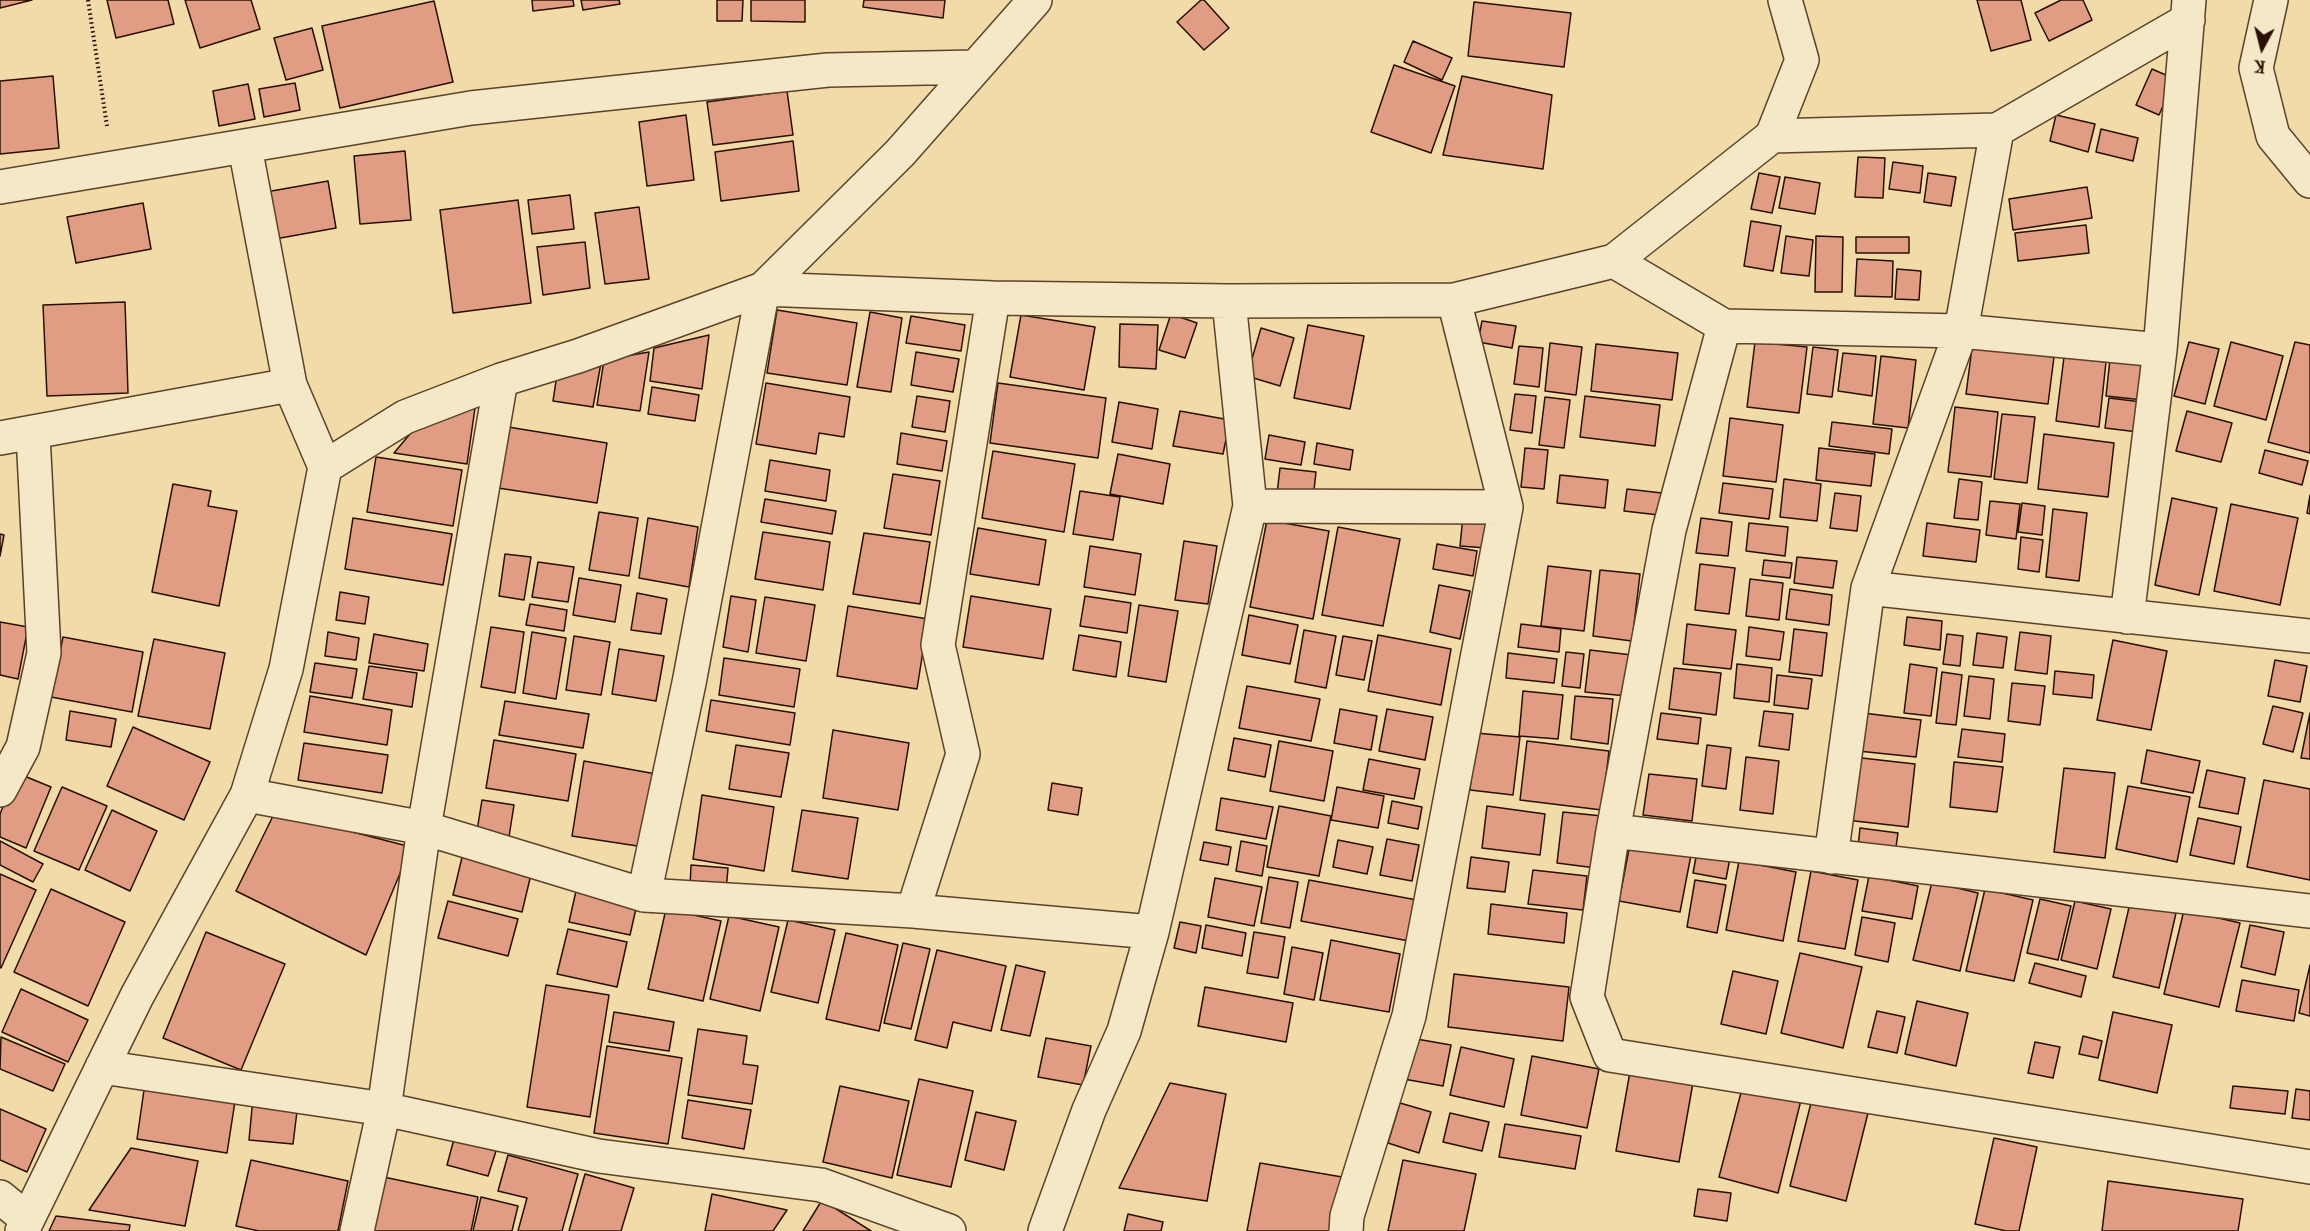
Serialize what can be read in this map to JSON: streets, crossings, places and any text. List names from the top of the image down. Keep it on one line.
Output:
{"north":"bottom"}
